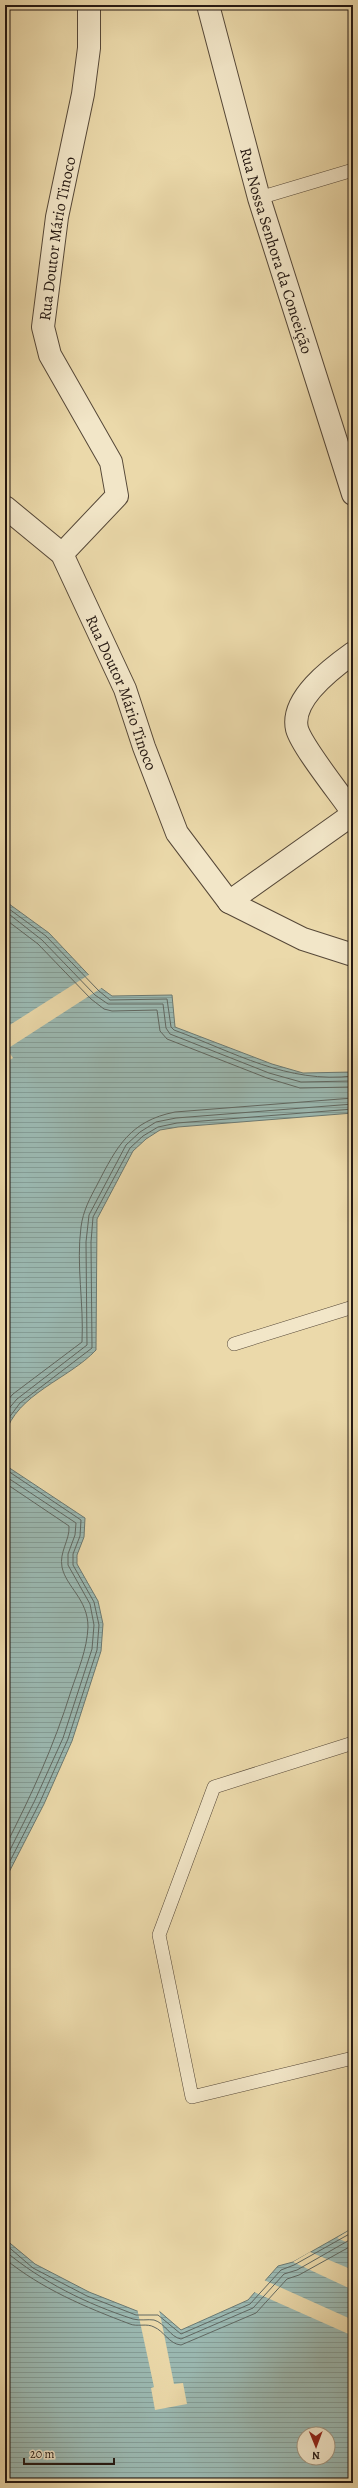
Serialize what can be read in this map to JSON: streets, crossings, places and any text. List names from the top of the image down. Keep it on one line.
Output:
{"streets":{"street":["Rua Doutor Mário Tinoco","Rua Nossa Senhora da Conceição"]},"scale_bar":"20 m","north":"bottom"}
